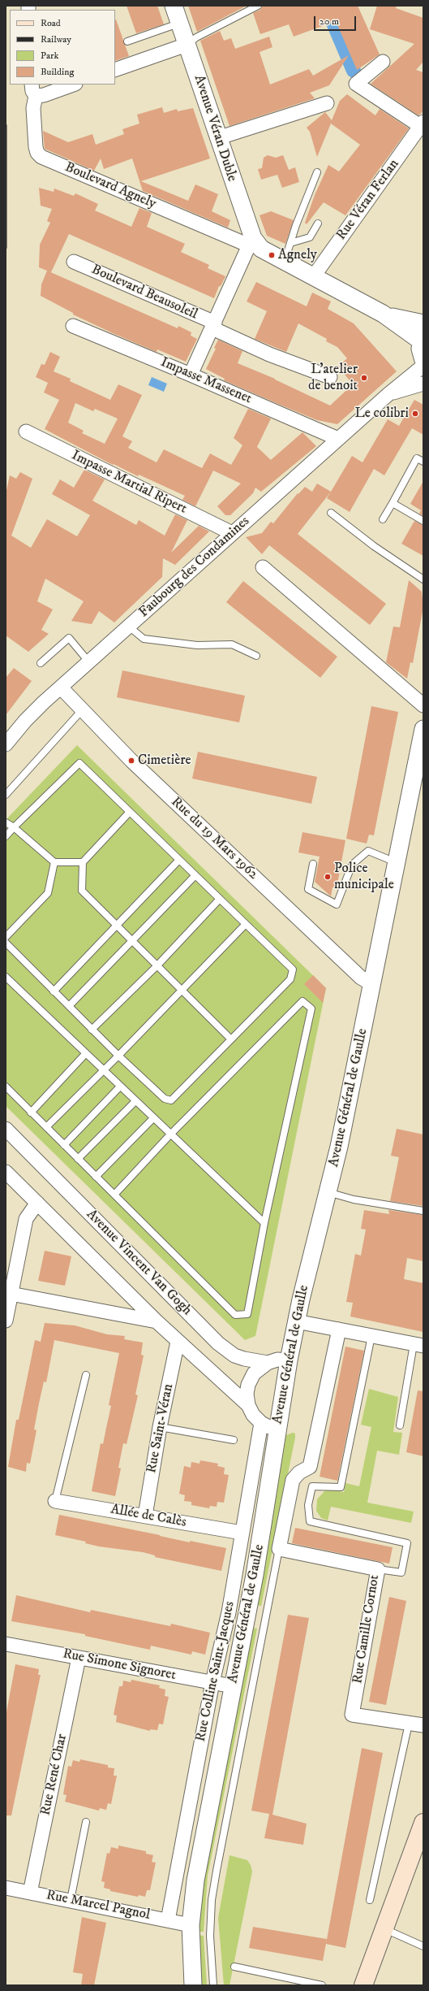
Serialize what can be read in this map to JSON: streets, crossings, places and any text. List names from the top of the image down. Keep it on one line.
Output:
{"streets":{"street":["Avenue Véran Duble","Boulevard Agnely","Rue Véran Ferlan","Boulevard Beausoleil","Impasse Massenet","Impasse Martial Ripert","Faubourg des Condamines","Rue du 19 Mars 1962","Avenue Général de Gaulle","Avenue Vincent Van Gogh","Rue Saint-Véran","Allée de Calès","Rue Camille Cornot","Rue Simone Signoret","Rue Colline Saint-Jacques","Rue René Char","Rue Marcel Pagnol"]},"crossings":[["Avenue Véran Duble","Boulevard Agnely"],["Boulevard Agnely","Rue Véran Ferlan"],["Impasse Massenet","Faubourg des Condamines"],["Impasse Martial Ripert","Faubourg des Condamines"],["Faubourg des Condamines","Rue du 19 Mars 1962"],["Rue du 19 Mars 1962","Avenue Général de Gaulle"],["Avenue Général de Gaulle","Avenue Vincent Van Gogh"],["Avenue Général de Gaulle","Rue Simone Signoret"],["Avenue Général de Gaulle","Rue Marcel Pagnol"],["Avenue Vincent Van Gogh","Rue Saint-Véran"],["Avenue Vincent Van Gogh","Rue Colline Saint-Jacques"],["Rue Saint-Véran","Allée de Calès"],["Allée de Calès","Rue Colline Saint-Jacques"],["Rue Simone Signoret","Rue Colline Saint-Jacques"],["Rue Simone Signoret","Rue René Char"],["Rue Colline Saint-Jacques","Rue Marcel Pagnol"],["Rue René Char","Rue Marcel Pagnol"]],"places":["Agnely","L'atelier de benoit","Le colibri","Cimetière","Police municipale"],"legend":["Road","Railway","Park","Building"],"scale_bar":"20 m"}
